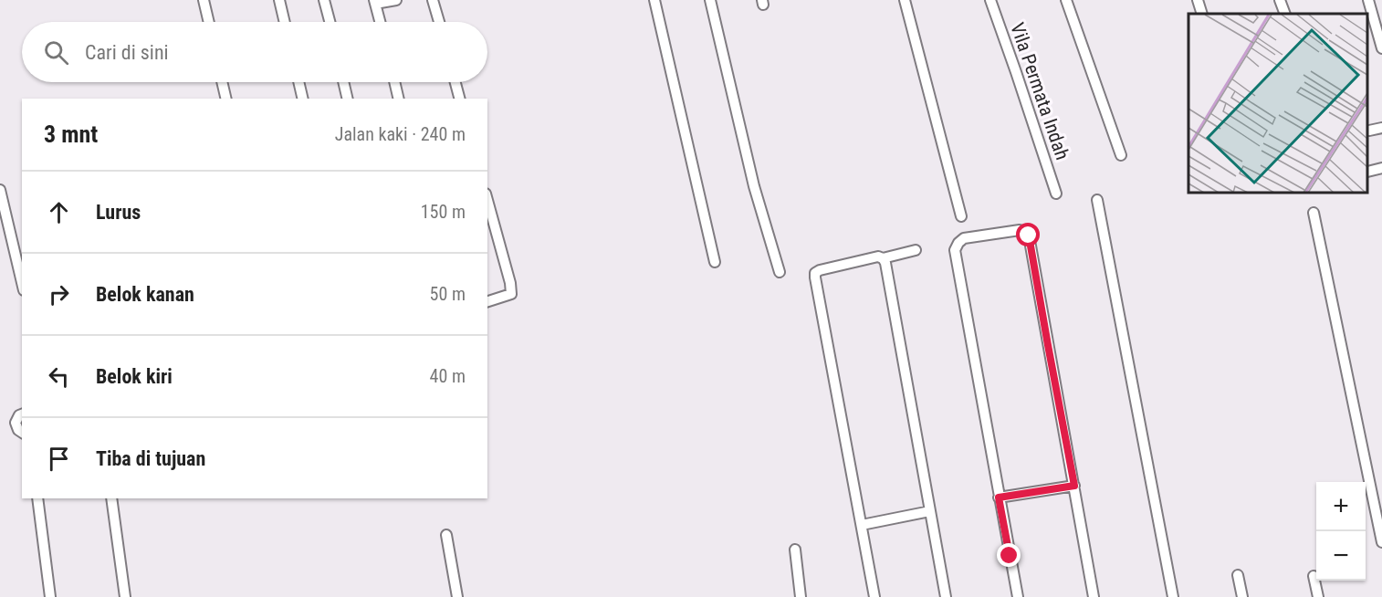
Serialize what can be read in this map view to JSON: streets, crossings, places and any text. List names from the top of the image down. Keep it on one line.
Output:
{"streets":{"street":["Vila Permata Indah"]},"page":{"search":"Cari di sini","heading":["3 mnt","Jalan kaki · 240 m"],"list":[["Lurus","150 m"],["Belok kanan","50 m"],["Belok kiri","40 m"],"Tiba di tujuan"],"map_buttons":["+","−"]}}
